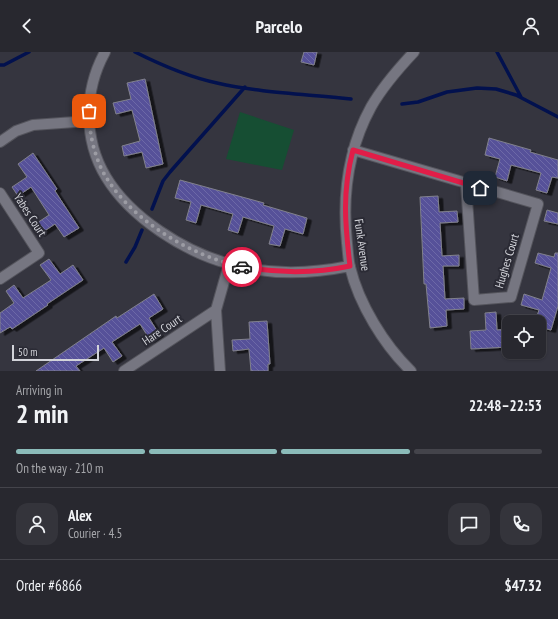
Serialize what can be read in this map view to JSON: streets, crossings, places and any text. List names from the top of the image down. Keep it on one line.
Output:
{"streets":{"street":["Yabes Court","Funk Avenue","Hughes Court","Hare Court"]},"crossings":[["Funk Avenue","Hughes Court"]],"scale_bar":"50 m","page":{"header":"Parcelo","scale":"50 m","heading":["2 min","Arriving in","22:48–22:53"],"panel":["Alex","Courier · 4.5","Order #6866","$47.32"],"bar":"On the way · 210 m"}}
